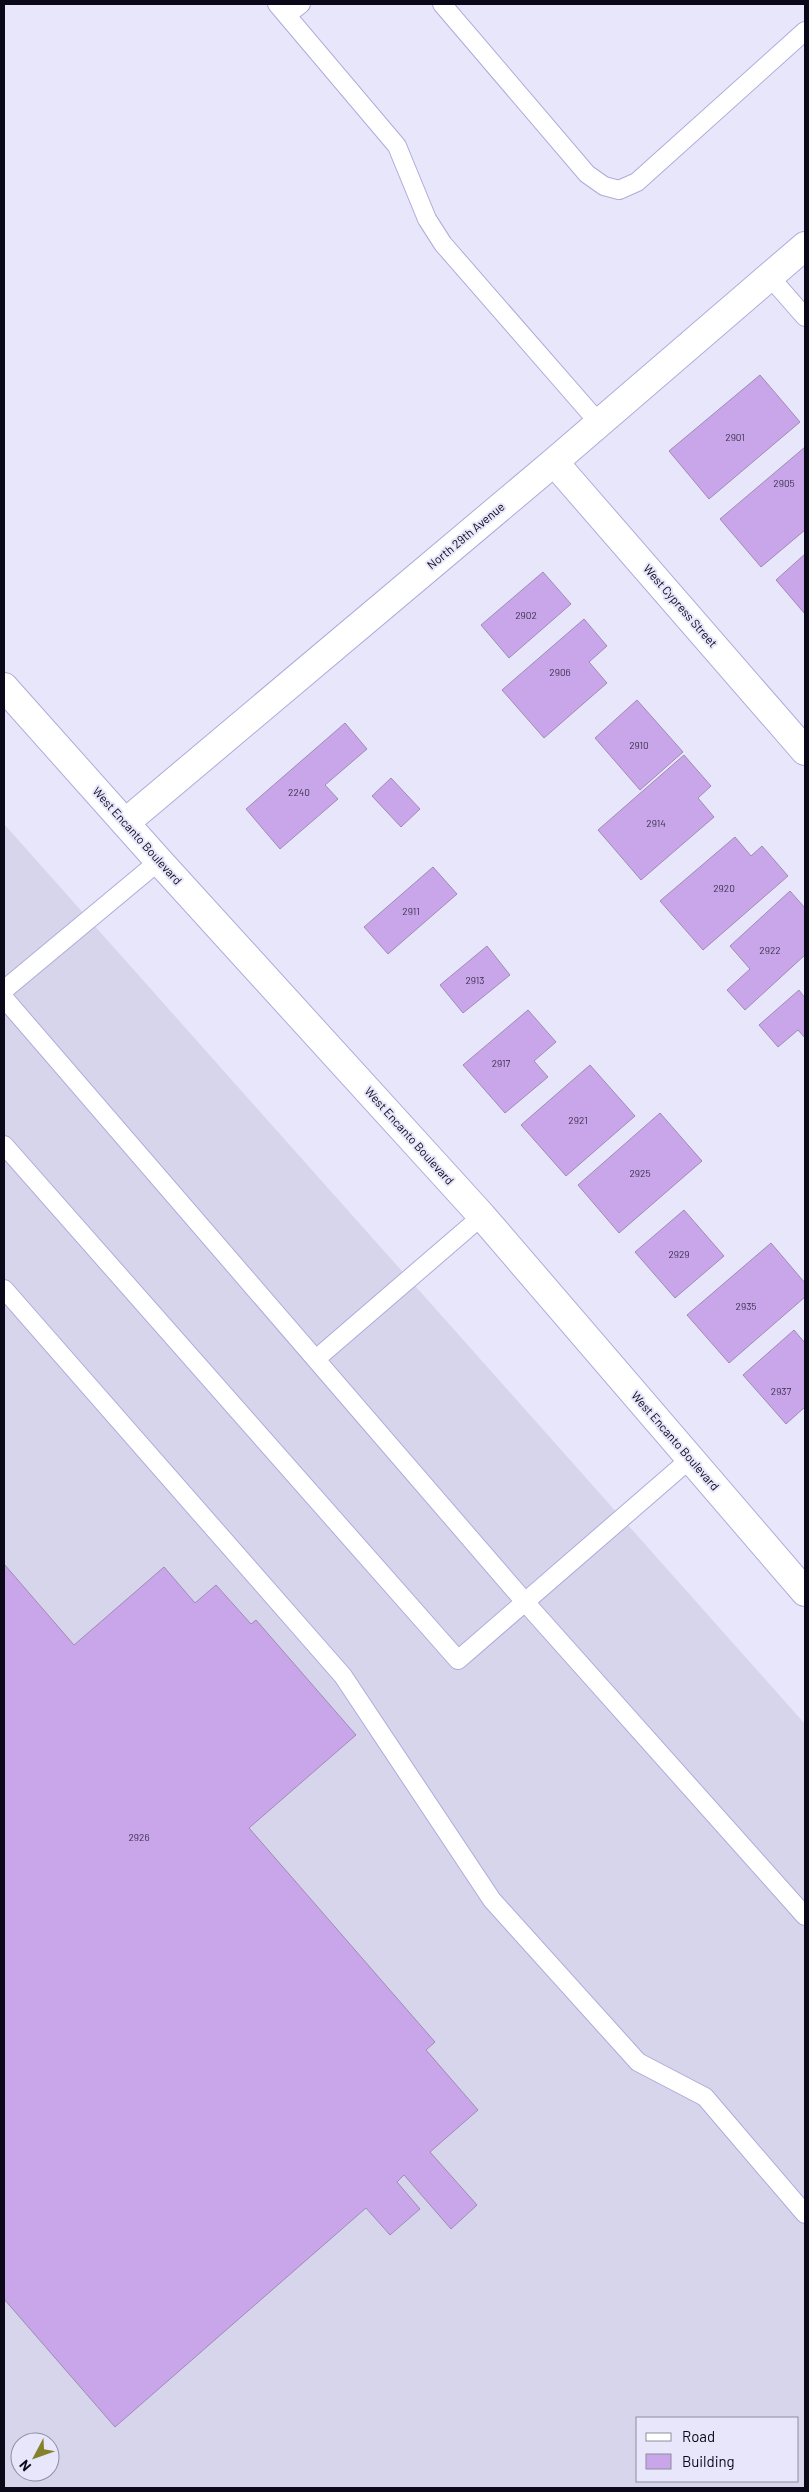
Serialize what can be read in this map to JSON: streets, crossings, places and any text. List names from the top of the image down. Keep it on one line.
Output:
{"streets":{"street":["North 29th Avenue","West Cypress Street","West Encanto Boulevard"]},"crossings":[["North 29th Avenue","West Cypress Street"],["North 29th Avenue","West Encanto Boulevard"]],"house_numbers":["2901","2905","2902","2906","2910","2240","2914","2920","2911","2922","2913","2917","2921","2925","2929","2935","2937","2926"],"legend":["Road","Building"],"north":"bottom left"}
